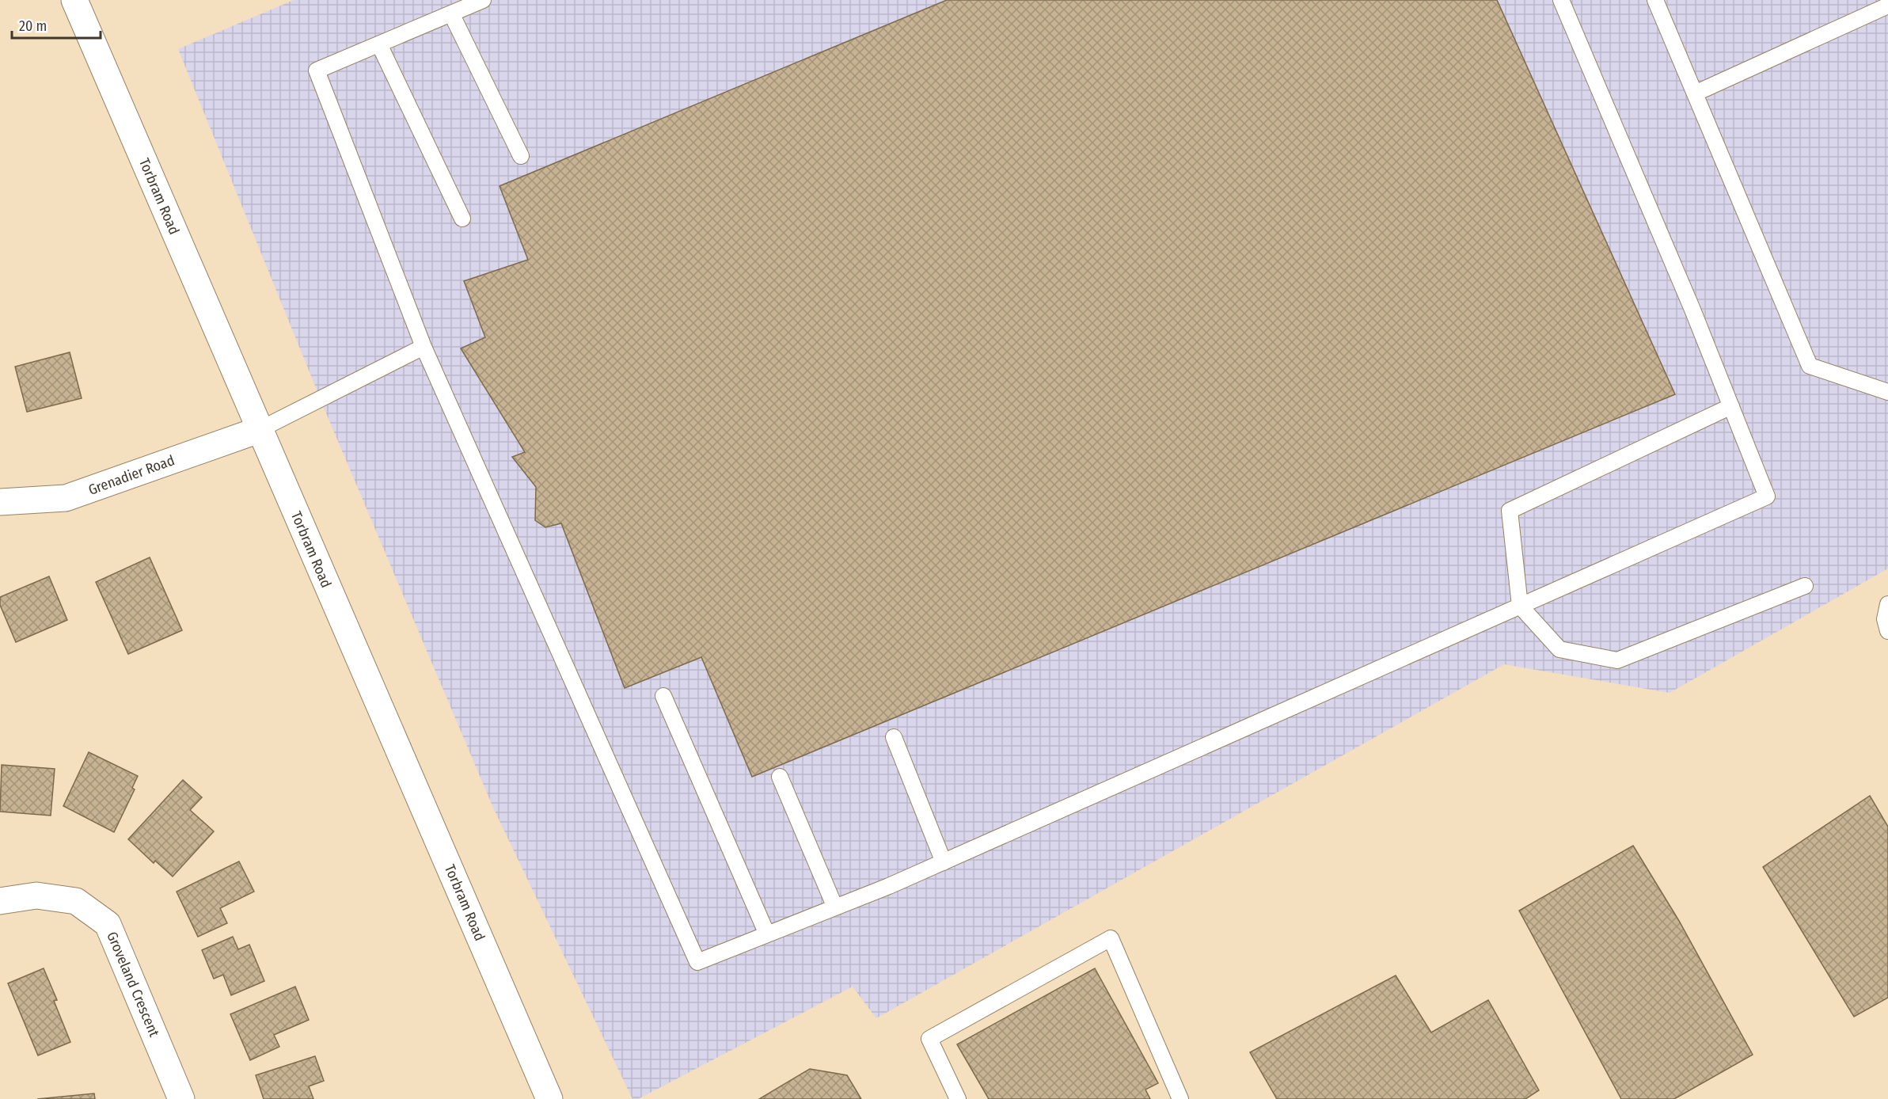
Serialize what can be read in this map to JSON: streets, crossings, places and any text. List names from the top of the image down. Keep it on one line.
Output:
{"streets":{"main road":["Torbram Road","Grenadier Road","Groveland Crescent"]},"crossings":[["Torbram Road","Grenadier Road"]],"scale_bar":"20 m"}
